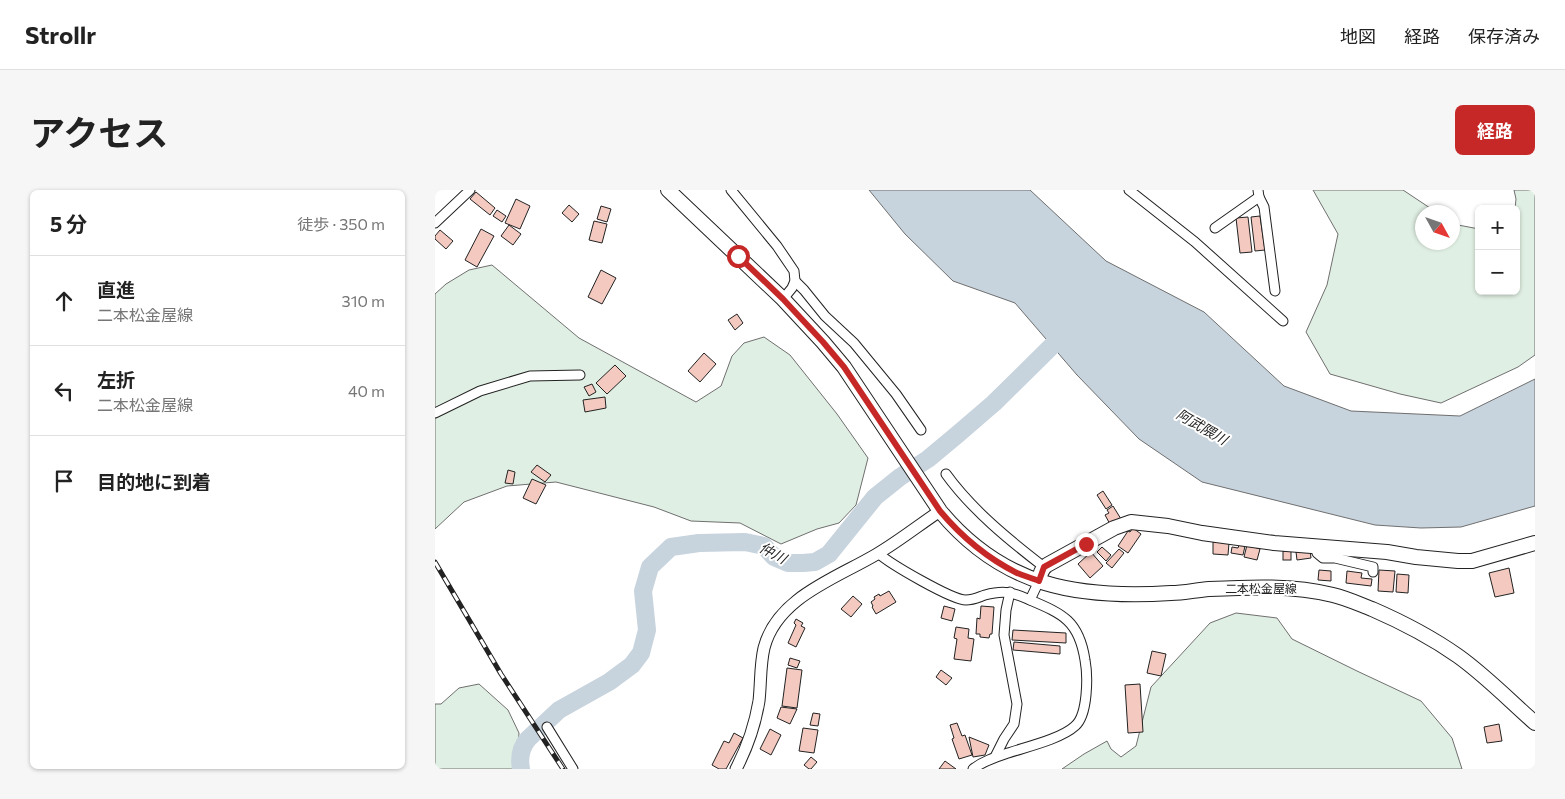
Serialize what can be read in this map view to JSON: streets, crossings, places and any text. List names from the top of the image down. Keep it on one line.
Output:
{"streets":{"main road":["二本松金屋線"]},"water":["阿武隈川","仲川"],"north":"bottom right","page":{"header":"Strollr","nav":["地図","経路","保存済み"],"title":"アクセス","buttons":"経路","heading":["5 分","徒歩 · 350 m"],"map_buttons":["+","−"],"list":[["直進","二本松金屋線","310 m"],["左折","二本松金屋線","40 m"],"目的地に到着"]}}
